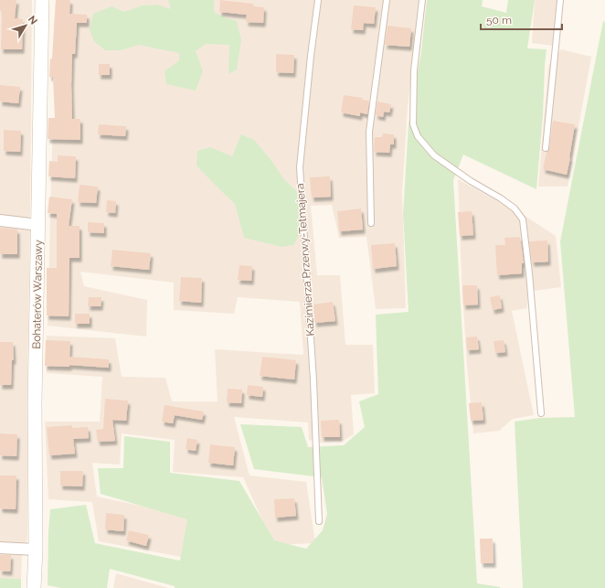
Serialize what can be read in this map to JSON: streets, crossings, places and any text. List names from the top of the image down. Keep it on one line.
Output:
{"streets":{"street":["Bohaterów Warszawy"],"lane":["Kazimierza Przerwy-Tetmajera"]},"scale_bar":"50 m","north":"top right"}
